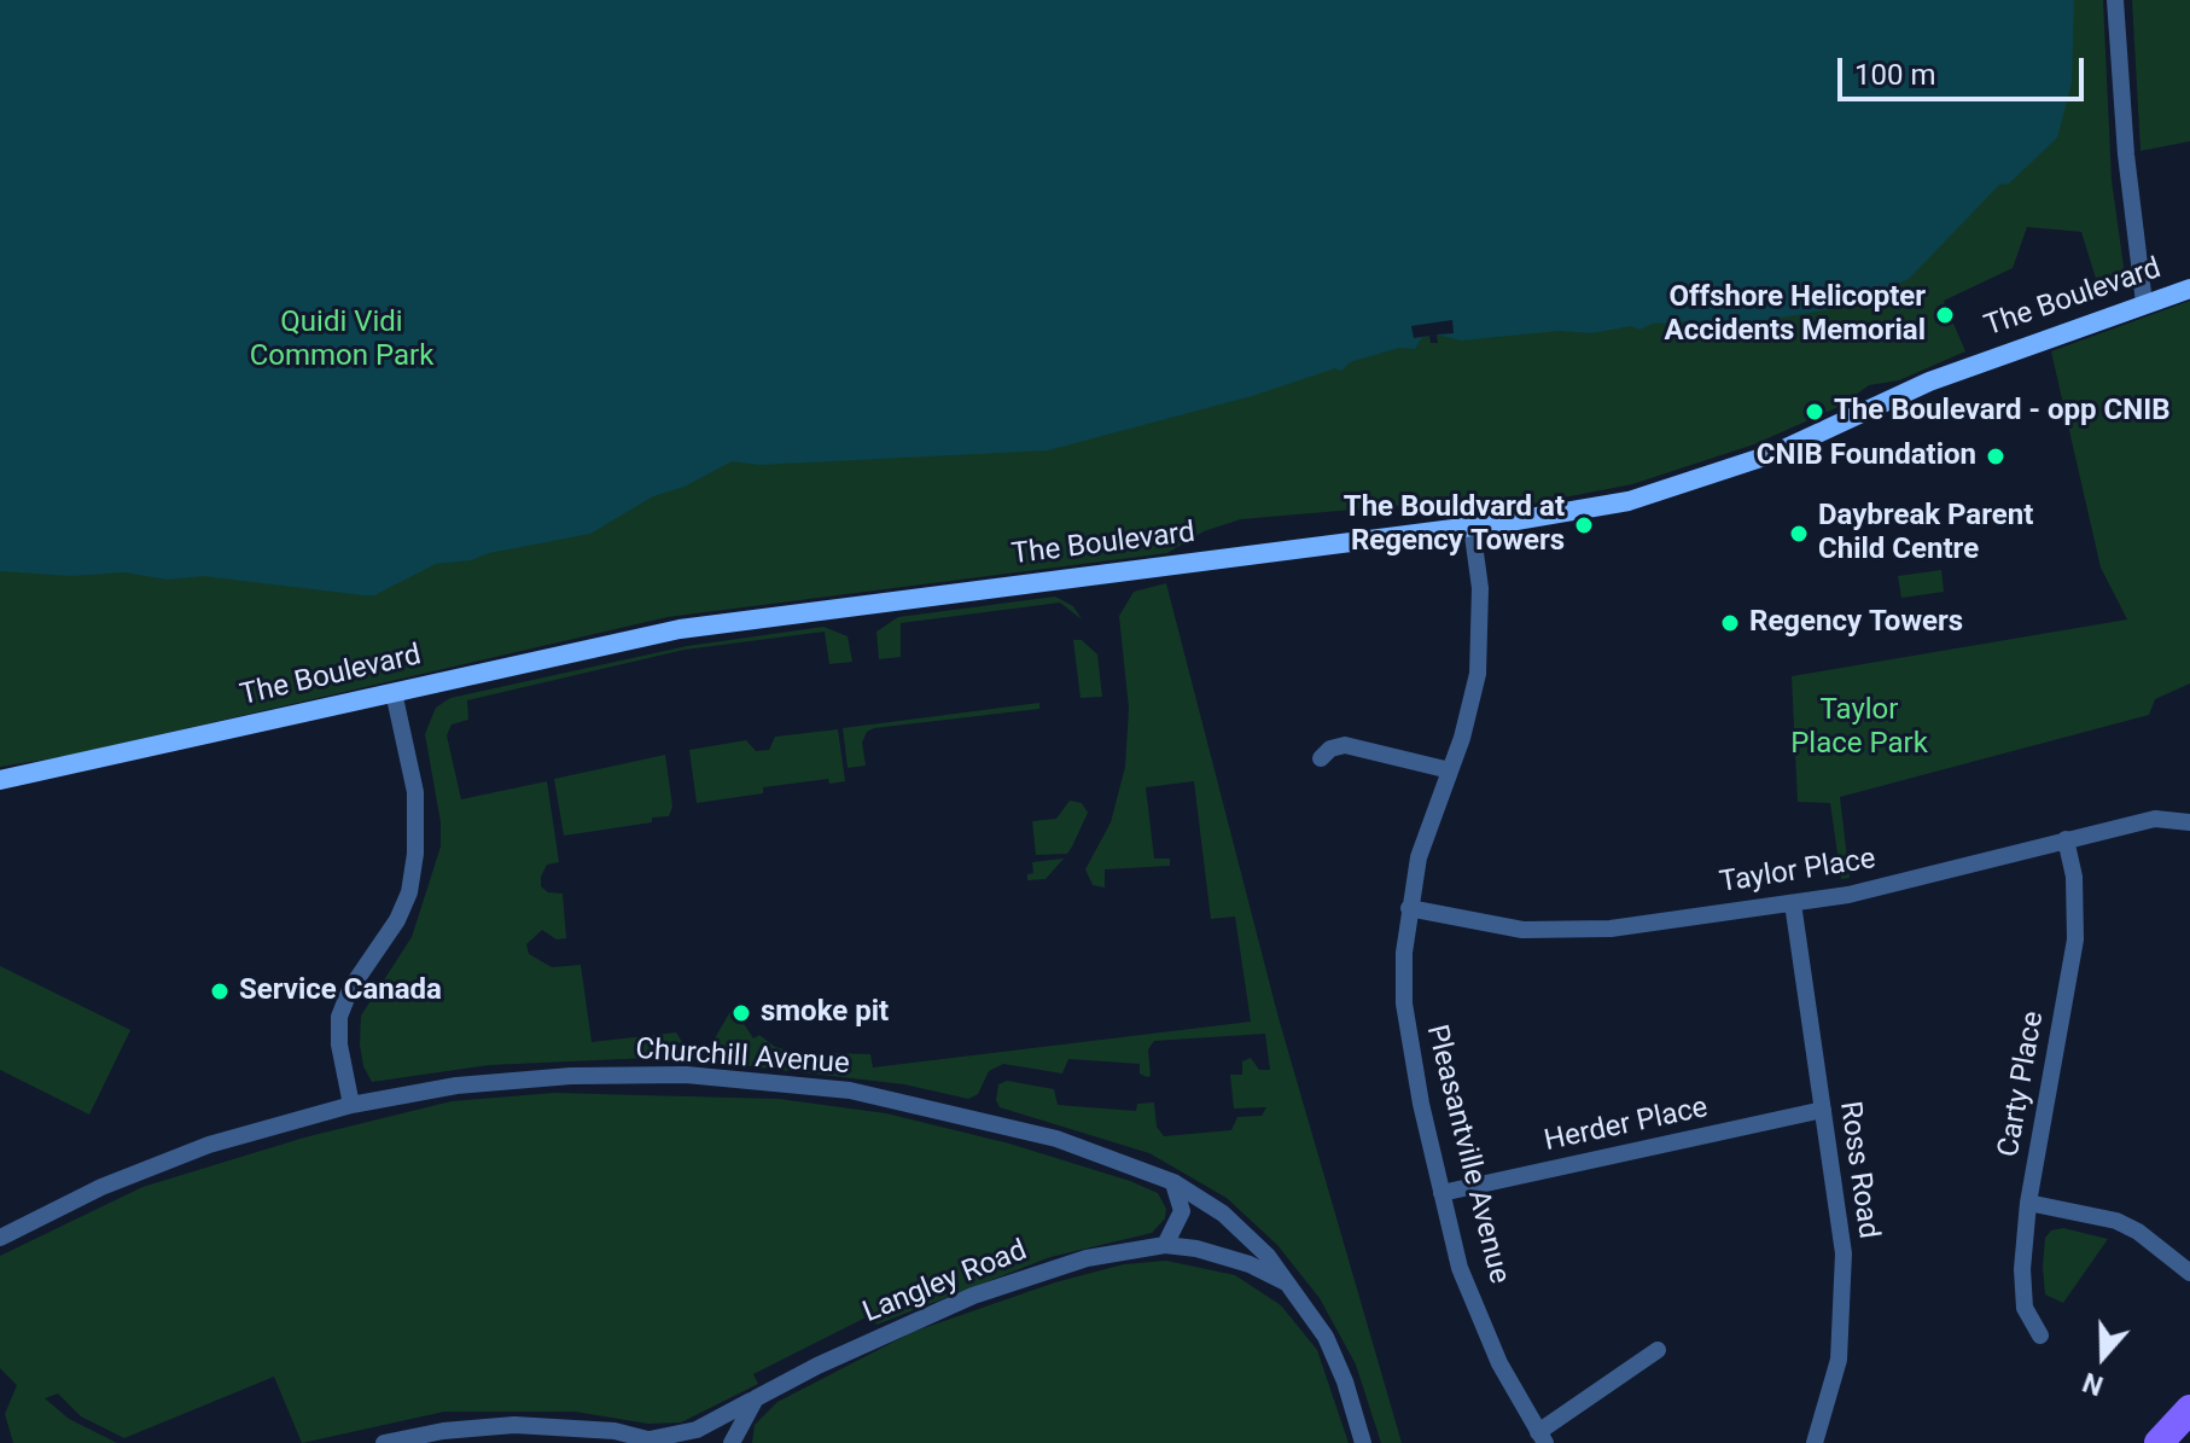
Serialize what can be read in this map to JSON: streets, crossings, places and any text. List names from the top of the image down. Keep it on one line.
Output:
{"streets":{"street":["The Boulevard","Taylor Place","Churchill Avenue","Carty Place","Herder Place","Pleasantville Avenue","Ross Road","Langley Road"]},"crossings":[["The Boulevard","Pleasantville Avenue"],["Taylor Place","Carty Place"],["Taylor Place","Pleasantville Avenue"],["Taylor Place","Ross Road"],["Churchill Avenue","Langley Road"],["Herder Place","Pleasantville Avenue"],["Herder Place","Ross Road"]],"parks":["Quidi Vidi Common Park","Taylor Place Park"],"places":["Offshore Helicopter Accidents Memorial","The Boulevard - opp CNIB","CNIB Foundation","The Bouldvard at Regency Towers","Daybreak Parent Child Centre","Regency Towers","Service Canada","smoke pit"],"scale_bar":"100 m","north":"bottom"}
